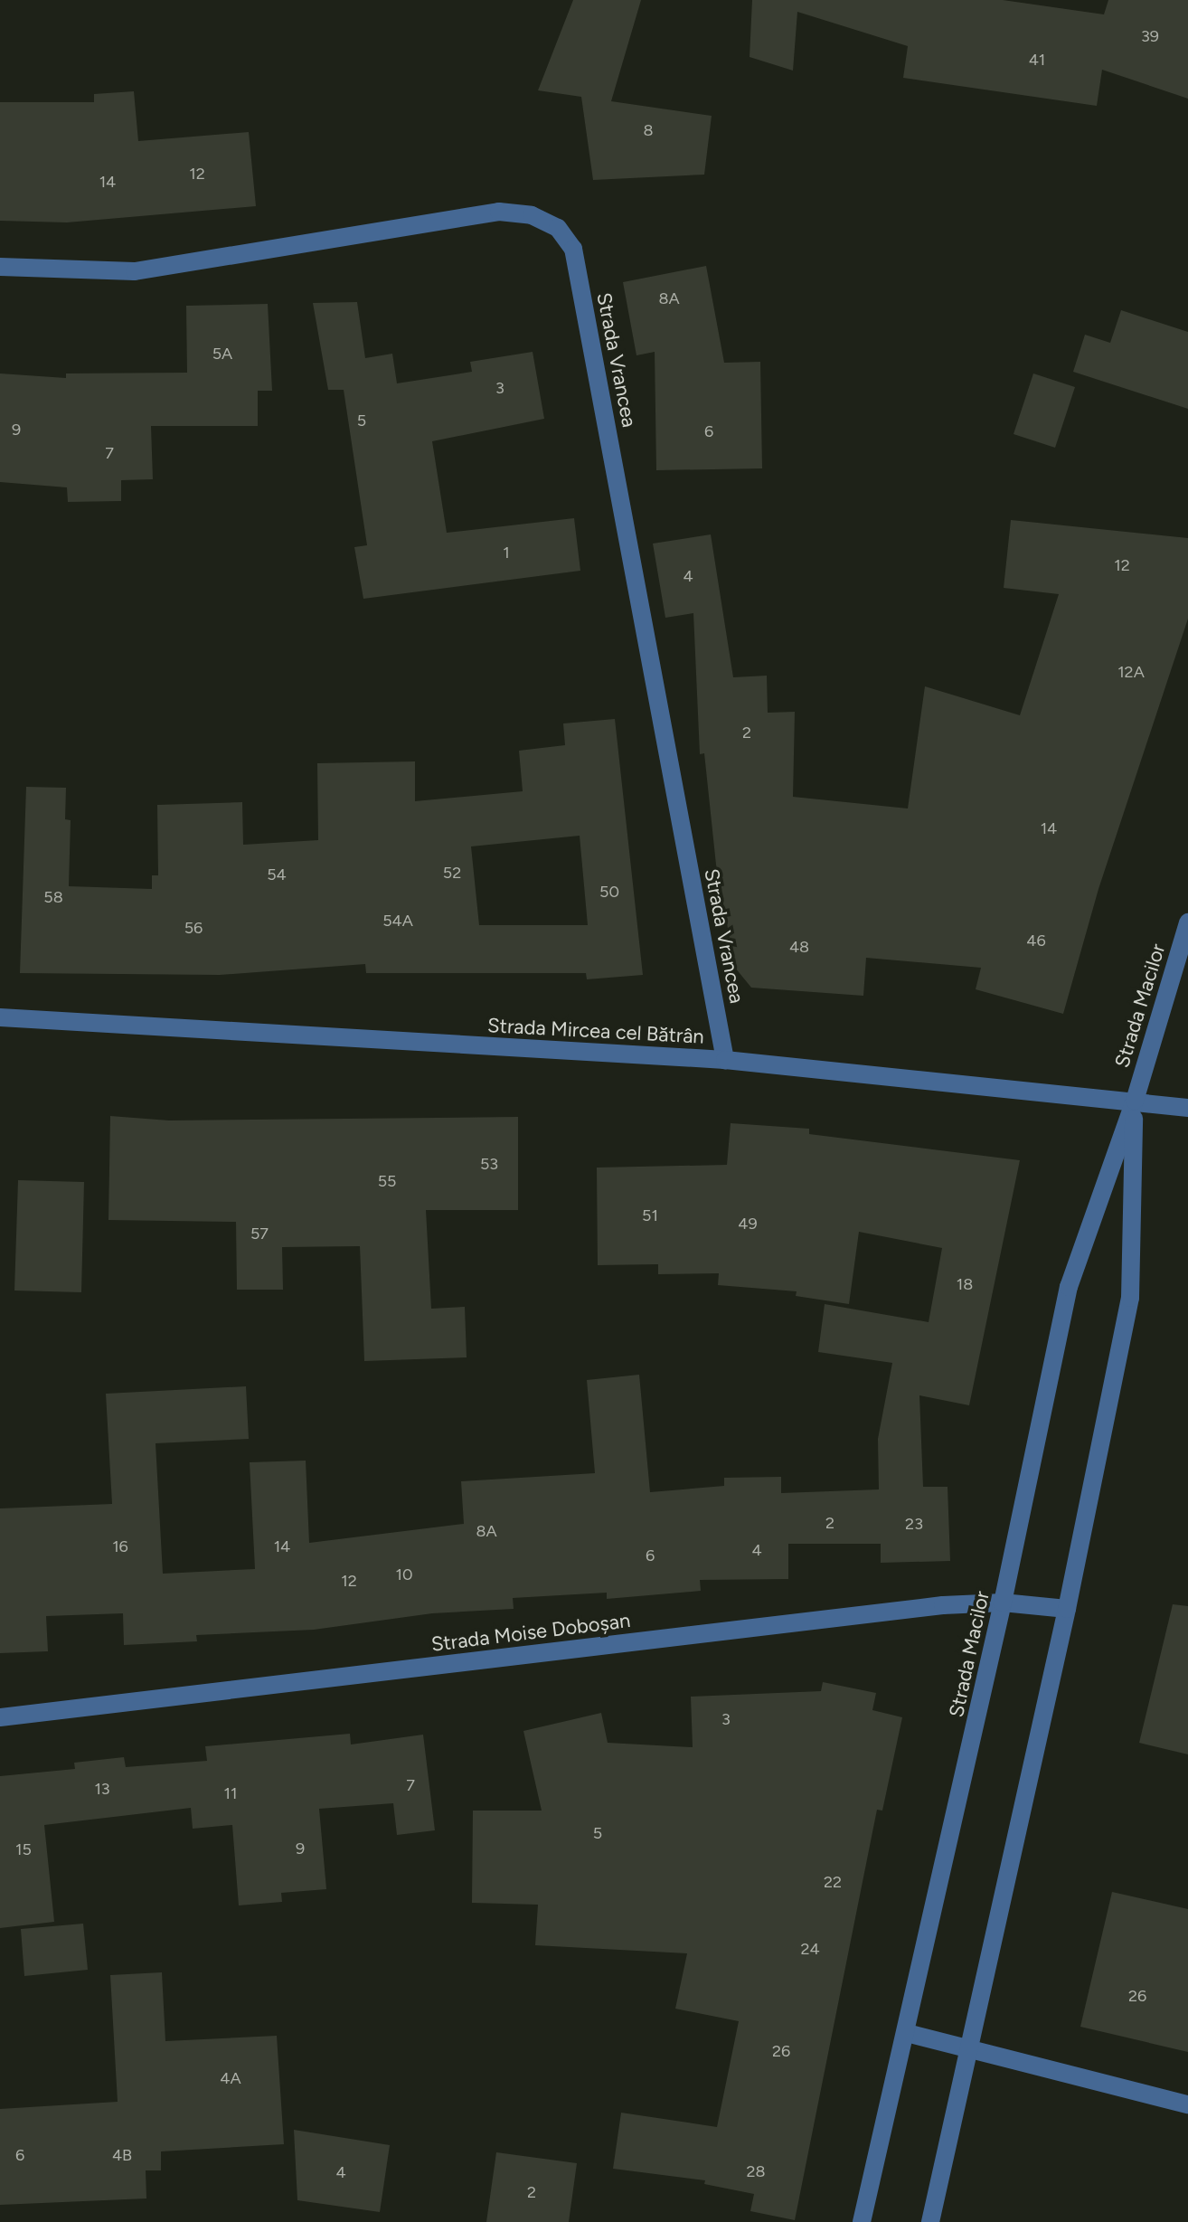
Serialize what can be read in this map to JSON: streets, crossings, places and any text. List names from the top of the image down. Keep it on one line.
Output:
{"streets":{"street":["Strada Vrancea","Strada Macilor","Strada Mircea cel Bătrân","Strada Moise Doboșan"]},"crossings":[["Strada Vrancea","Strada Mircea cel Bătrân"],["Strada Macilor","Strada Mircea cel Bătrân"],["Strada Macilor","Strada Moise Doboșan"]],"house_numbers":["39","41","8","12","14","8A","5A","3","5","9","6","7","1","12","4","12A","2","14","52","54","50","58","54A","56","46","48","53","55","51","49","57","18","2","23","8A","16","14","4","6","10","12","3","7","13","11","5","9","15","22","24","26","26","4A","6","4B","28","4","2"]}
